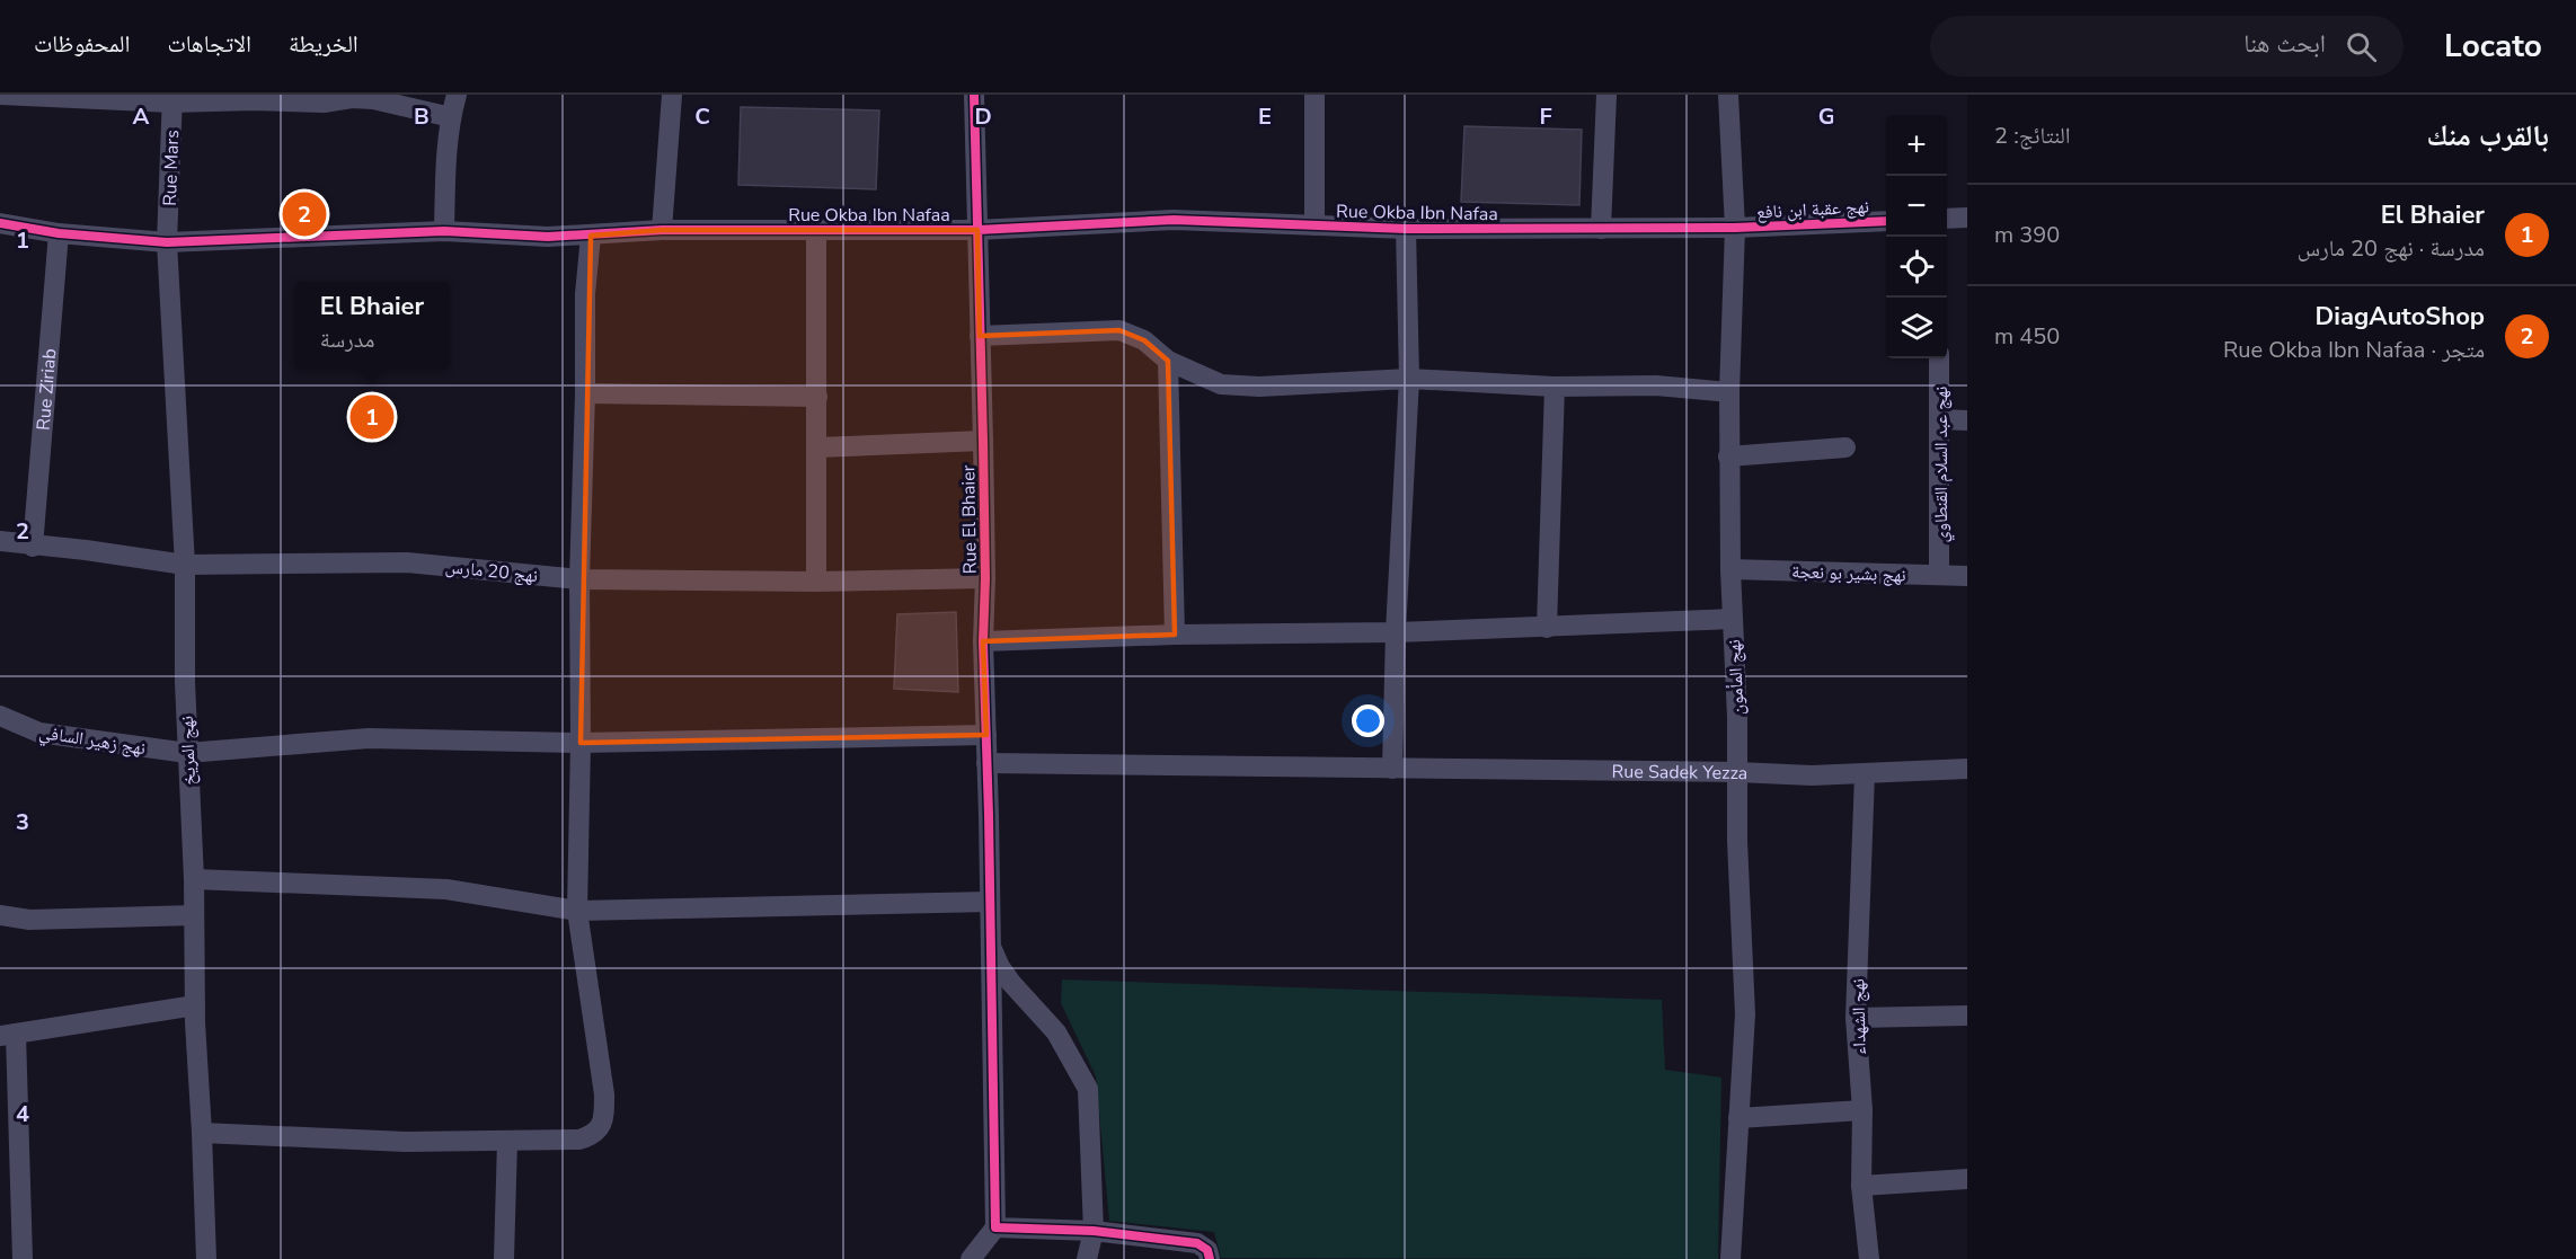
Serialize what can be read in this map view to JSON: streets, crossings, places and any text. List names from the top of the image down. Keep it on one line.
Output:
{"streets":{"street":["Rue Mars","نهج عقبة ابن نافع","Rue Okba Ibn Nafaa","Rue Ziriab","نهج عبد السلام القنطاوي","Rue El Bhaier","نهج 20 مارس","نهج بشير بو نعجة","نهج المأمون","نهج زهير السافي","نهج المريخ","Rue Sadek Yezza","نهج الشهداء"]},"crossings":[["Rue Mars","Rue Okba Ibn Nafaa"],["Rue Mars","نهج المريخ"],["نهج عقبة ابن نافع","Rue Okba Ibn Nafaa"],["نهج عقبة ابن نافع","نهج المأمون"],["Rue Okba Ibn Nafaa","Rue Ziriab"],["Rue Okba Ibn Nafaa","Rue El Bhaier"],["Rue Okba Ibn Nafaa","نهج المأمون"],["Rue Okba Ibn Nafaa","نهج المريخ"],["Rue Ziriab","نهج 20 مارس"],["نهج عبد السلام القنطاوي","نهج بشير بو نعجة"],["Rue El Bhaier","نهج 20 مارس"],["Rue El Bhaier","نهج زهير السافي"],["Rue El Bhaier","Rue Sadek Yezza"],["نهج 20 مارس","نهج المريخ"],["نهج بشير بو نعجة","نهج المأمون"],["نهج المأمون","Rue Sadek Yezza"],["نهج زهير السافي","نهج المريخ"],["Rue Sadek Yezza","نهج الشهداء"]],"page":{"header":"Locato","search":"ابحث هنا","nav":["الخريطة","الاتجاهات","المحفوظات"],"heading":["بالقرب منك","النتائج: 2"],"map_buttons":["+","−"],"list":[{"mark":"1","name":"El Bhaier","note":"مدرسة · نهج 20 مارس","value":"390 m"},{"mark":"2","name":"DiagAutoShop","note":"متجر · Rue Okba Ibn Nafaa","value":"450 m"}],"pins":["2","1"],"popup":["El Bhaier","مدرسة"]},"grid":{"columns":["A","B","C","D","E","F","G"],"rows":["1","2","3","4"]}}
